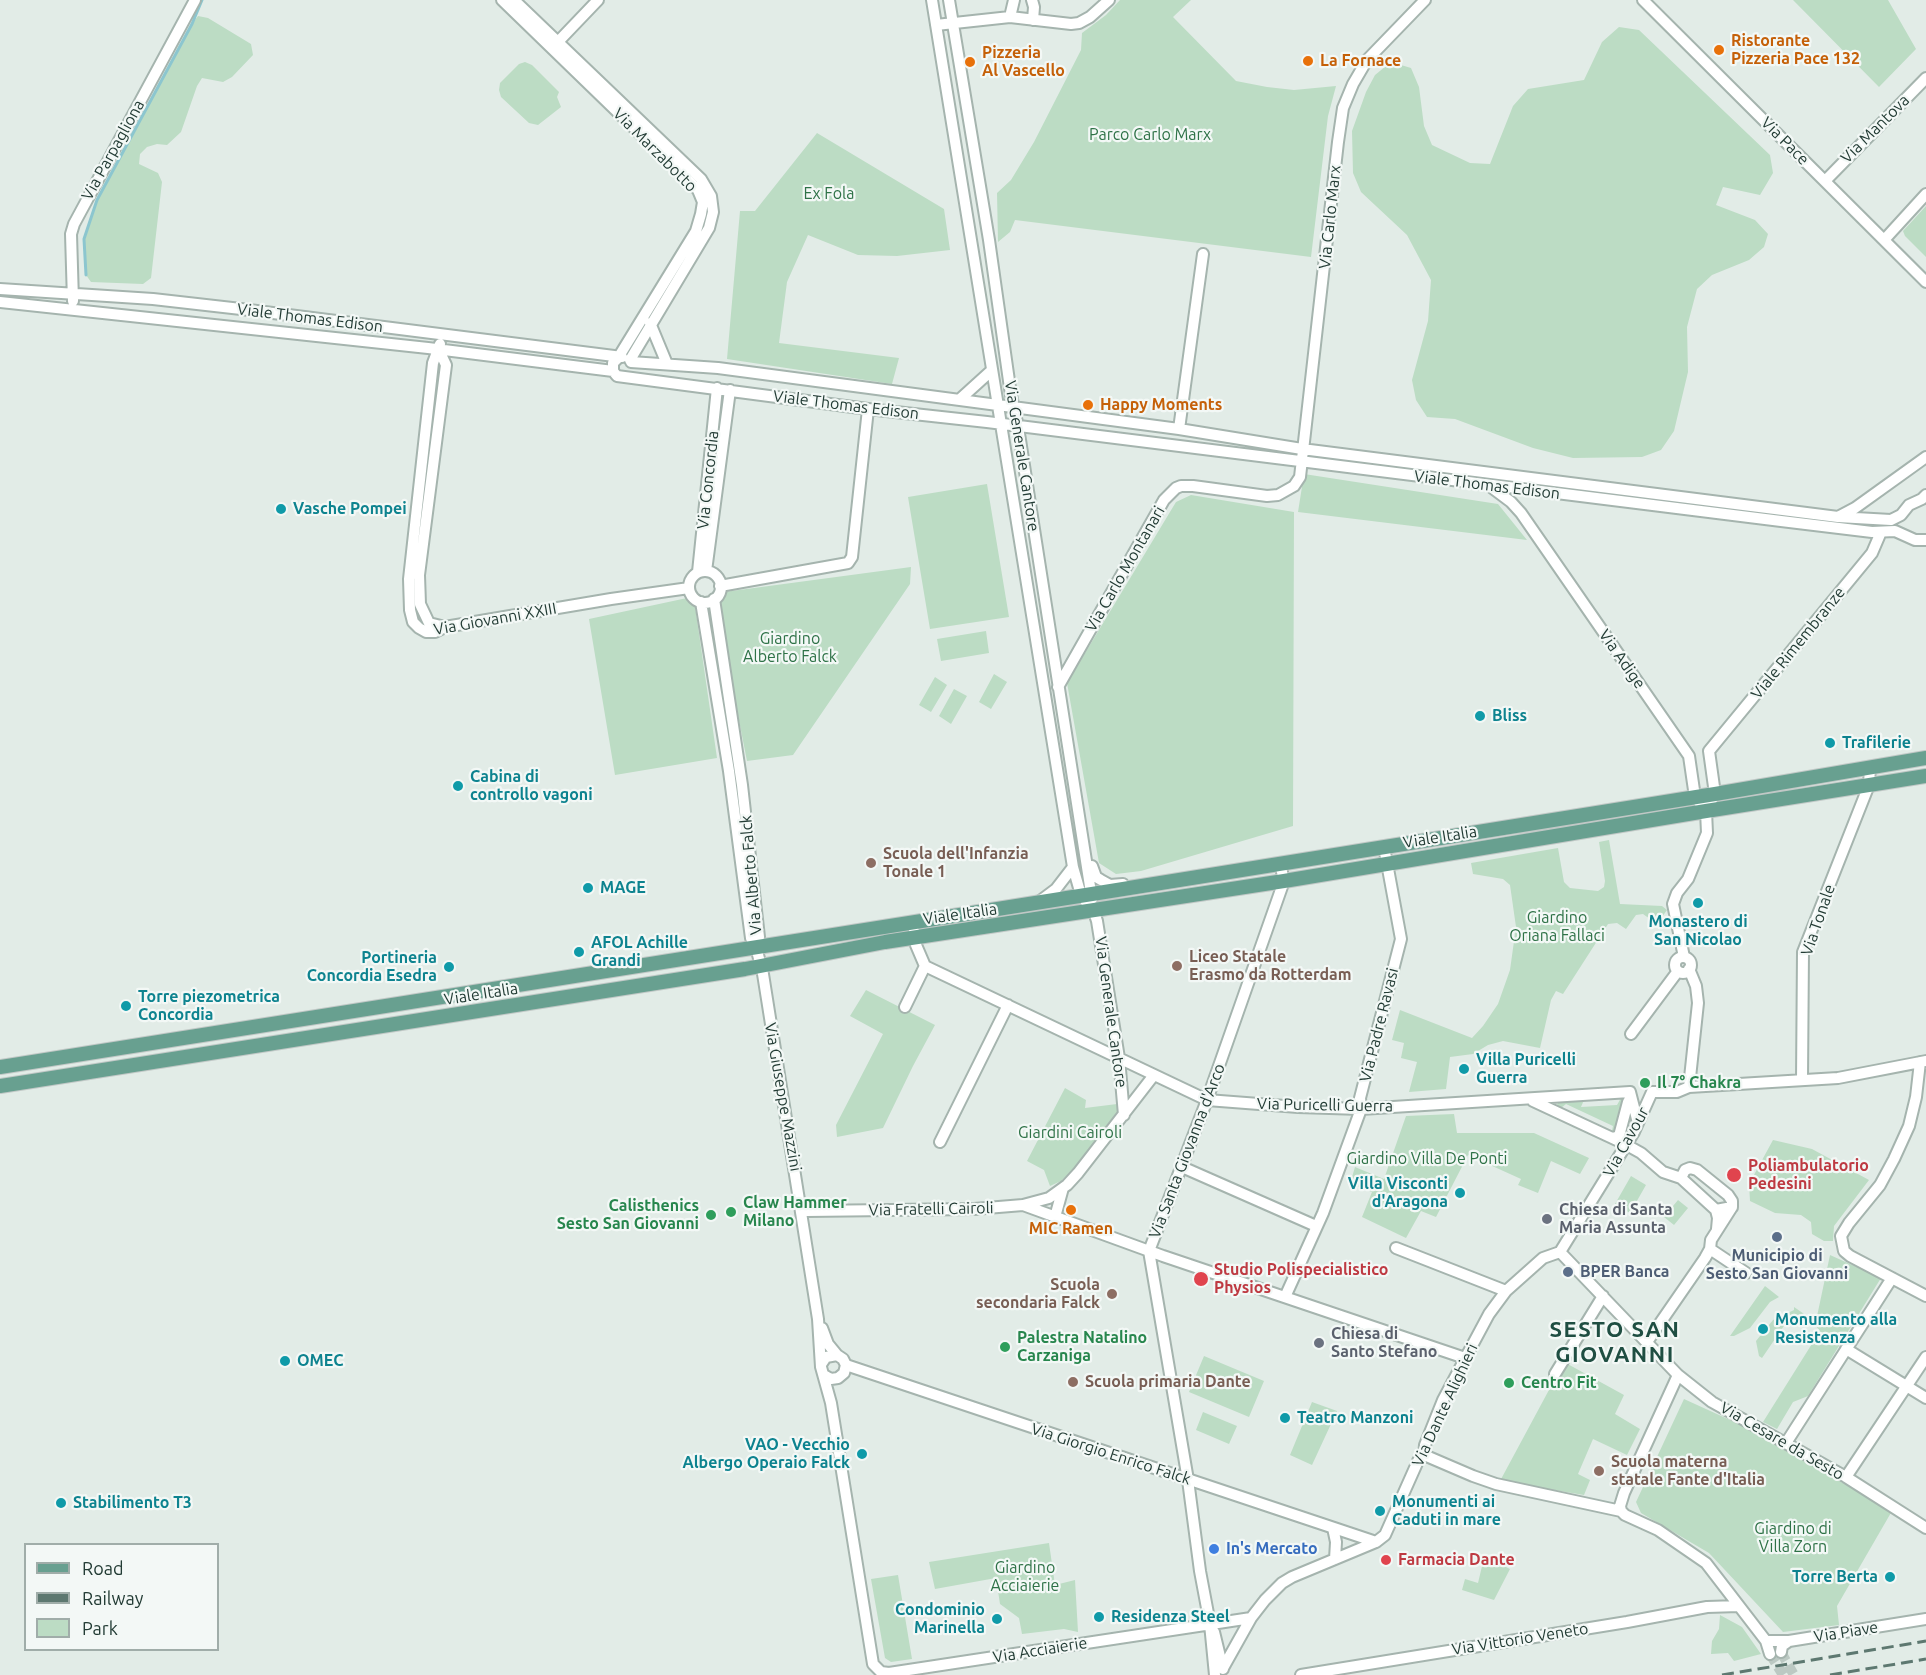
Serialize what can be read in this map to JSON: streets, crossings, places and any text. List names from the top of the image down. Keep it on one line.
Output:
{"streets":{"main road":["Viale Italia"],"street":["Via Mantova","Via Pace","Via Parpagliona","Via Marzabotto","Via Carlo Marx","Viale Thomas Edison","Via Generale Cantore","Via Concordia","Via Carlo Montanari","Via Giovanni XXIII","Viale Rimembranze","Via Adige","Via Alberto Falck","Via Tonale","Via Padre Ravasi","Via Giuseppe Mazzini","Via Puricelli Guerra","Via Cavour","Via Santa Giovanna d'Arco","Via Fratelli Cairoli","Via Dante Alighieri","Via Cesare da Sesto","Via Giorgio Enrico Falck","Via Piave","Via Vittorio Veneto","Via Acciaierie"]},"crossings":[["Via Mantova","Via Pace"],["Via Parpagliona","Viale Thomas Edison"],["Via Marzabotto","Viale Thomas Edison"],["Via Carlo Marx","Viale Thomas Edison"],["Via Carlo Marx","Via Carlo Montanari"],["Viale Thomas Edison","Via Generale Cantore"],["Viale Thomas Edison","Via Concordia"],["Viale Thomas Edison","Via Carlo Montanari"],["Viale Thomas Edison","Via Giovanni XXIII"],["Viale Thomas Edison","Viale Rimembranze"],["Viale Thomas Edison","Via Adige"],["Via Generale Cantore","Via Carlo Montanari"],["Via Generale Cantore","Viale Italia"],["Via Generale Cantore","Via Puricelli Guerra"],["Via Generale Cantore","Via Fratelli Cairoli"],["Via Concordia","Via Giovanni XXIII"],["Via Concordia","Via Alberto Falck"],["Via Giovanni XXIII","Via Alberto Falck"],["Via Adige","Viale Italia"],["Viale Italia","Via Alberto Falck"],["Viale Italia","Via Tonale"],["Viale Italia","Via Padre Ravasi"],["Viale Italia","Via Giuseppe Mazzini"],["Viale Italia","Via Santa Giovanna d'Arco"],["Via Alberto Falck","Via Giuseppe Mazzini"],["Via Padre Ravasi","Via Puricelli Guerra"],["Via Giuseppe Mazzini","Via Fratelli Cairoli"],["Via Giuseppe Mazzini","Via Giorgio Enrico Falck"],["Via Giuseppe Mazzini","Via Acciaierie"],["Via Puricelli Guerra","Via Cavour"],["Via Puricelli Guerra","Via Santa Giovanna d'Arco"],["Via Puricelli Guerra","Via Fratelli Cairoli"],["Via Cavour","Via Dante Alighieri"],["Via Cavour","Via Cesare da Sesto"],["Via Santa Giovanna d'Arco","Via Giorgio Enrico Falck"],["Via Santa Giovanna d'Arco","Via Acciaierie"],["Via Dante Alighieri","Via Cesare da Sesto"],["Via Dante Alighieri","Via Giorgio Enrico Falck"]],"districts":["SESTO SAN GIOVANNI"],"parks":["Parco Carlo Marx","Ex Fola","Giardino Alberto Falck","Giardino Oriana Fallaci","Giardini Cairoli","Giardino Villa De Ponti","Giardino di Villa Zorn","Giardino Acciaierie"],"places":["Ristorante Pizzeria Pace 132","La Fornace","Pizzeria Al Vascello","Happy Moments","Vasche Pompei","Bliss","Trafilerie","Cabina di controllo vagoni","Scuola dell'Infanzia Tonale 1","MAGE","Monastero di San Nicolao","AFOL Achille Grandi","Liceo Statale Erasmo da Rotterdam","Portineria Concordia Esedra","Torre piezometrica Concordia","Villa Puricelli Guerra","Il 7° Chakra","Poliambulatorio Pedesini","Villa Visconti d'Aragona","MIC Ramen","Claw Hammer Milano","Calisthenics Sesto San Giovanni","Chiesa di Santa Maria Assunta","Municipio di Sesto San Giovanni","BPER Banca","Studio Polispecialistico Physios","Scuola secondaria Falck","Monumento alla Resistenza","Chiesa di Santo Stefano","Palestra Natalino Carzaniga","OMEC","Scuola primaria Dante","Centro Fit","Teatro Manzoni","VAO - Vecchio Albergo Operaio Falck","Scuola materna statale Fante d'Italia","Stabilimento T3","Monumenti ai Caduti in mare","In's Mercato","Farmacia Dante","Torre Berta","Residenza Steel","Condominio Marinella"],"legend":["Road","Railway","Park"]}
